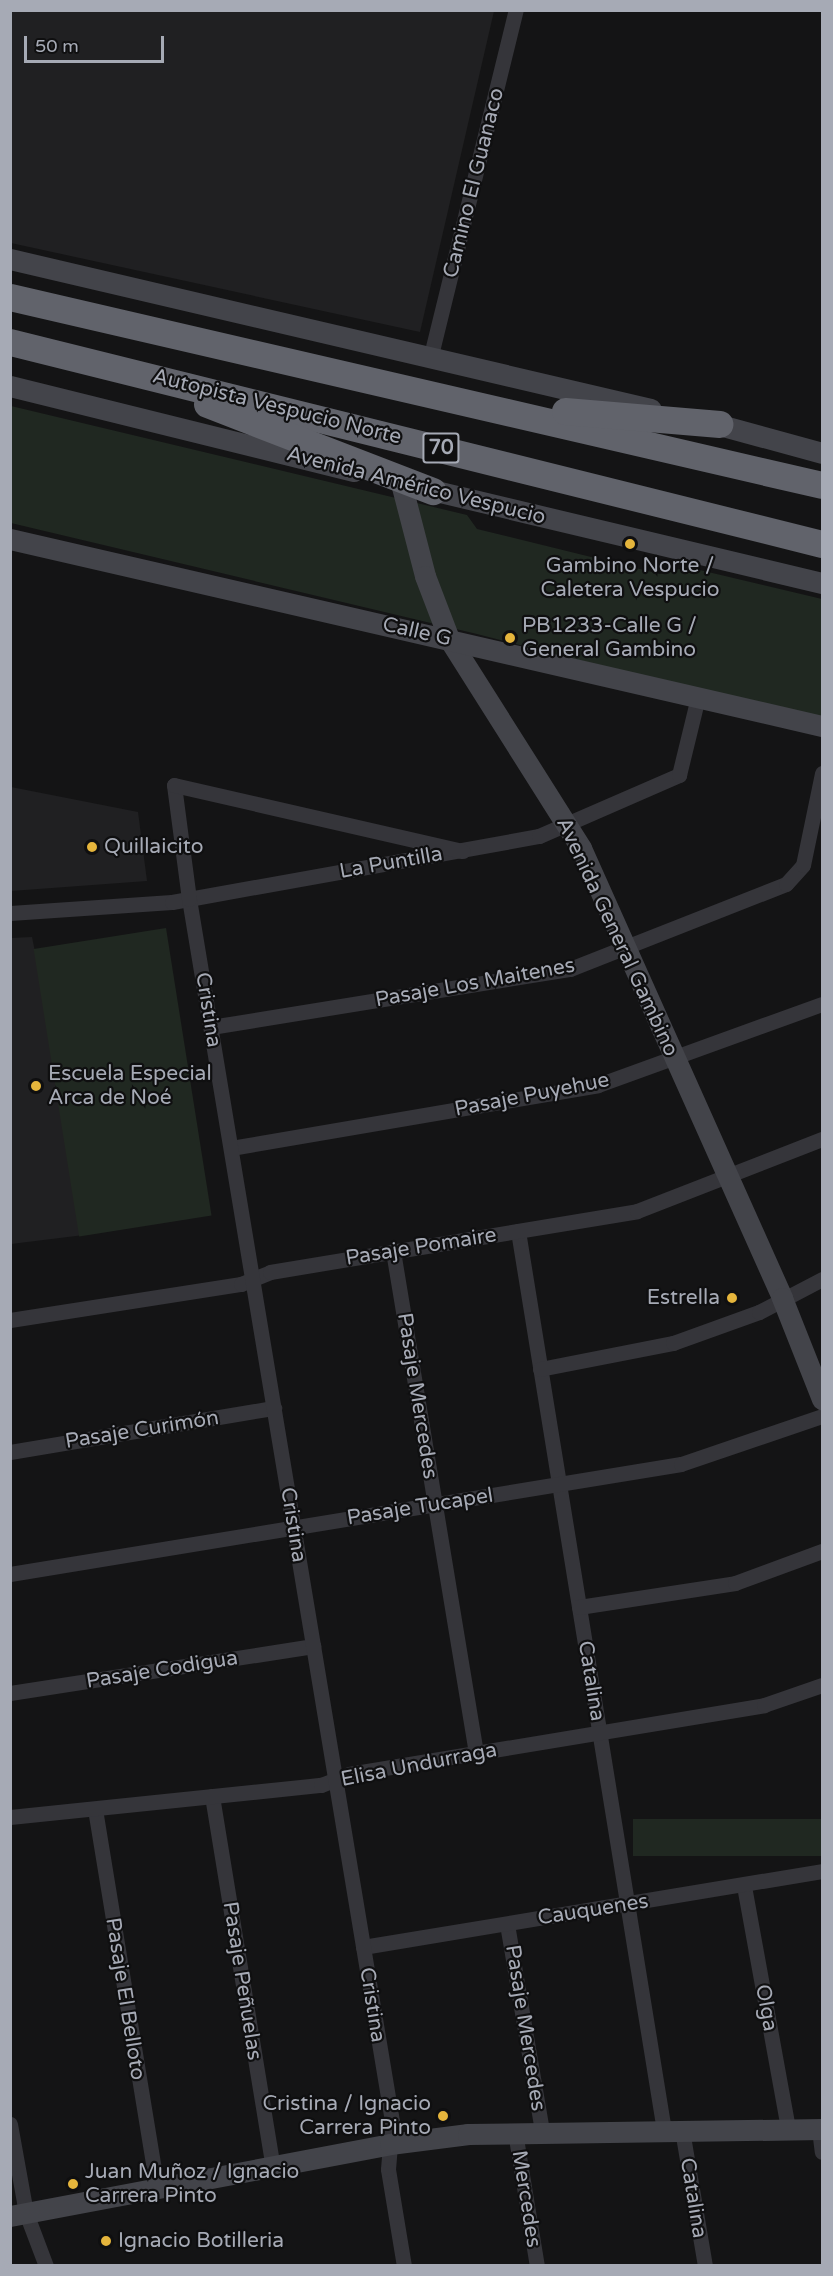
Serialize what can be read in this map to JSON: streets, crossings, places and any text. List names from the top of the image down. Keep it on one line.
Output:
{"streets":{"highway":["Autopista Vespucio Norte","70"],"main road":["Avenida Américo Vespucio","Calle G","Avenida General Gambino"],"street":["Camino El Guanaco","La Puntilla","Pasaje Los Maitenes","Cristina","Pasaje Puyehue","Pasaje Pomaire","Pasaje Mercedes","Pasaje Curimón","Pasaje Tucapel","Pasaje Codigua","Catalina","Elisa Undurraga","Cauquenes","Pasaje Peñuelas","Pasaje El Belloto","Olga","Mercedes"]},"crossings":[["Avenida Américo Vespucio","Avenida General Gambino"],["Calle G","La Puntilla"],["Calle G","Avenida General Gambino"],["La Puntilla","Avenida General Gambino"],["La Puntilla","Cristina"],["Avenida General Gambino","Pasaje Los Maitenes"],["Avenida General Gambino","Pasaje Puyehue"],["Avenida General Gambino","Pasaje Pomaire"],["Pasaje Los Maitenes","Cristina"],["Cristina","Pasaje Puyehue"],["Cristina","Pasaje Pomaire"],["Cristina","Pasaje Curimón"],["Cristina","Pasaje Tucapel"],["Cristina","Pasaje Codigua"],["Cristina","Elisa Undurraga"],["Cristina","Cauquenes"],["Pasaje Pomaire","Pasaje Mercedes"],["Pasaje Pomaire","Catalina"],["Pasaje Mercedes","Pasaje Tucapel"],["Pasaje Mercedes","Elisa Undurraga"],["Pasaje Mercedes","Cauquenes"],["Pasaje Tucapel","Catalina"],["Catalina","Elisa Undurraga"],["Catalina","Cauquenes"],["Elisa Undurraga","Pasaje Peñuelas"],["Elisa Undurraga","Pasaje El Belloto"],["Cauquenes","Olga"]],"places":["Gambino Norte / Caletera Vespucio","PB1233-Calle G / General Gambino","Quillaicito","Escuela Especial Arca de Noé","Estrella","Cristina / Ignacio Carrera Pinto","Juan Muñoz / Ignacio Carrera Pinto","Ignacio Botilleria"],"scale_bar":"50 m"}
